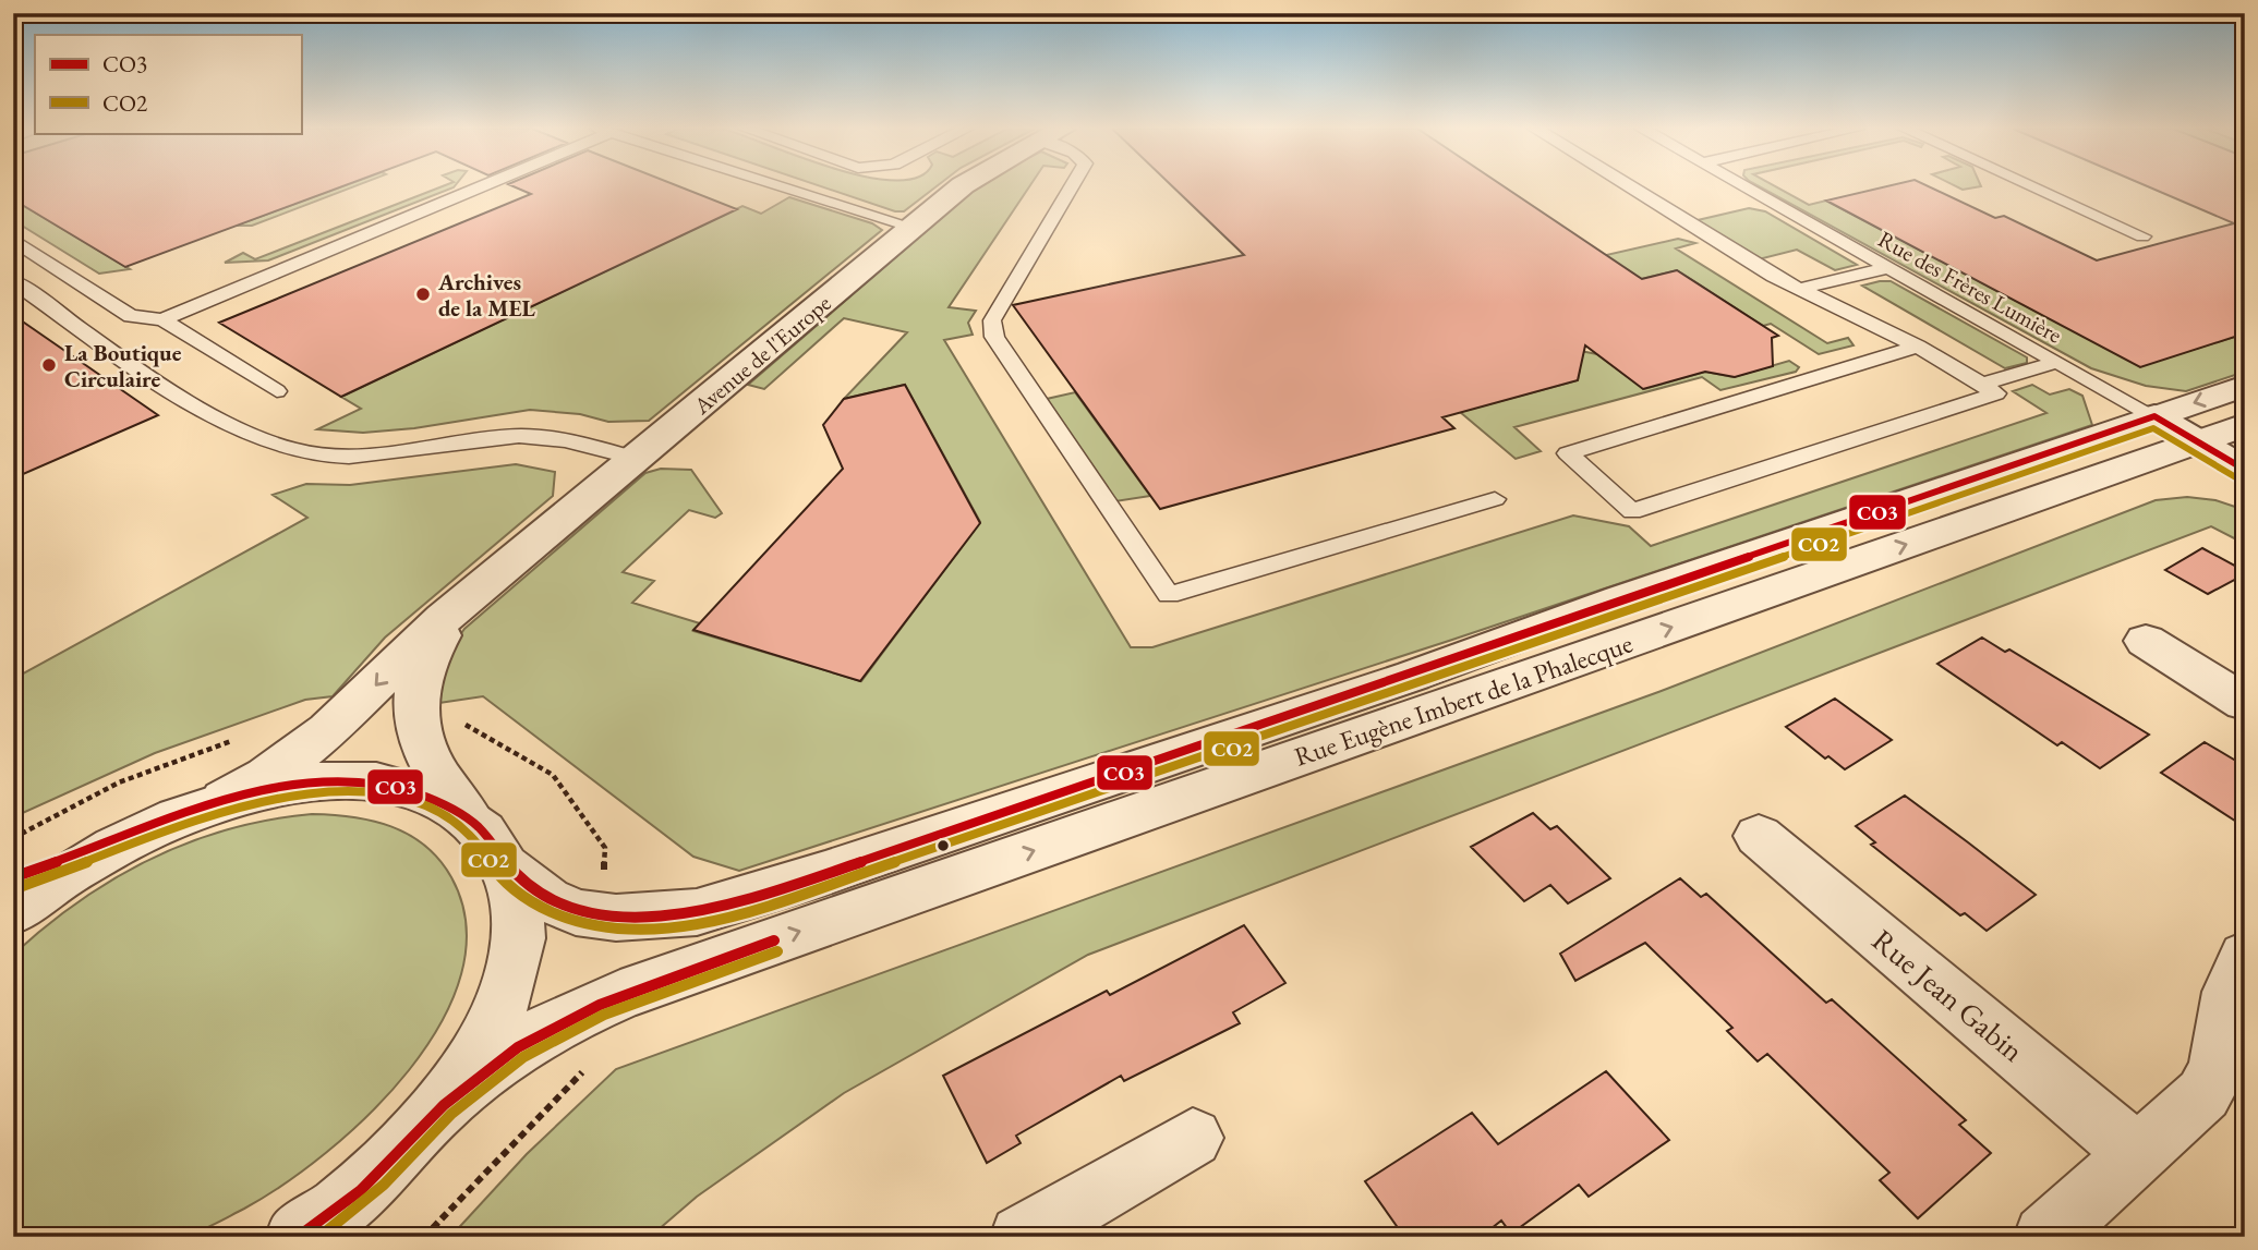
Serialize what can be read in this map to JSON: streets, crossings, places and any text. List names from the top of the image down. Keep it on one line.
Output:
{"streets":{"street":["Avenue de l'Europe","Rue Eugène Imbert de la Phalecque","Rue Jean Gabin"],"lane":["Rue des Frères Lumière"]},"crossings":[["Rue des Frères Lumière","Rue Eugène Imbert de la Phalecque"]],"places":["Archives de la MEL","La Boutique Circulaire"],"lines":["transit line CO3","transit line CO2"],"legend":["CO3","CO2"]}
